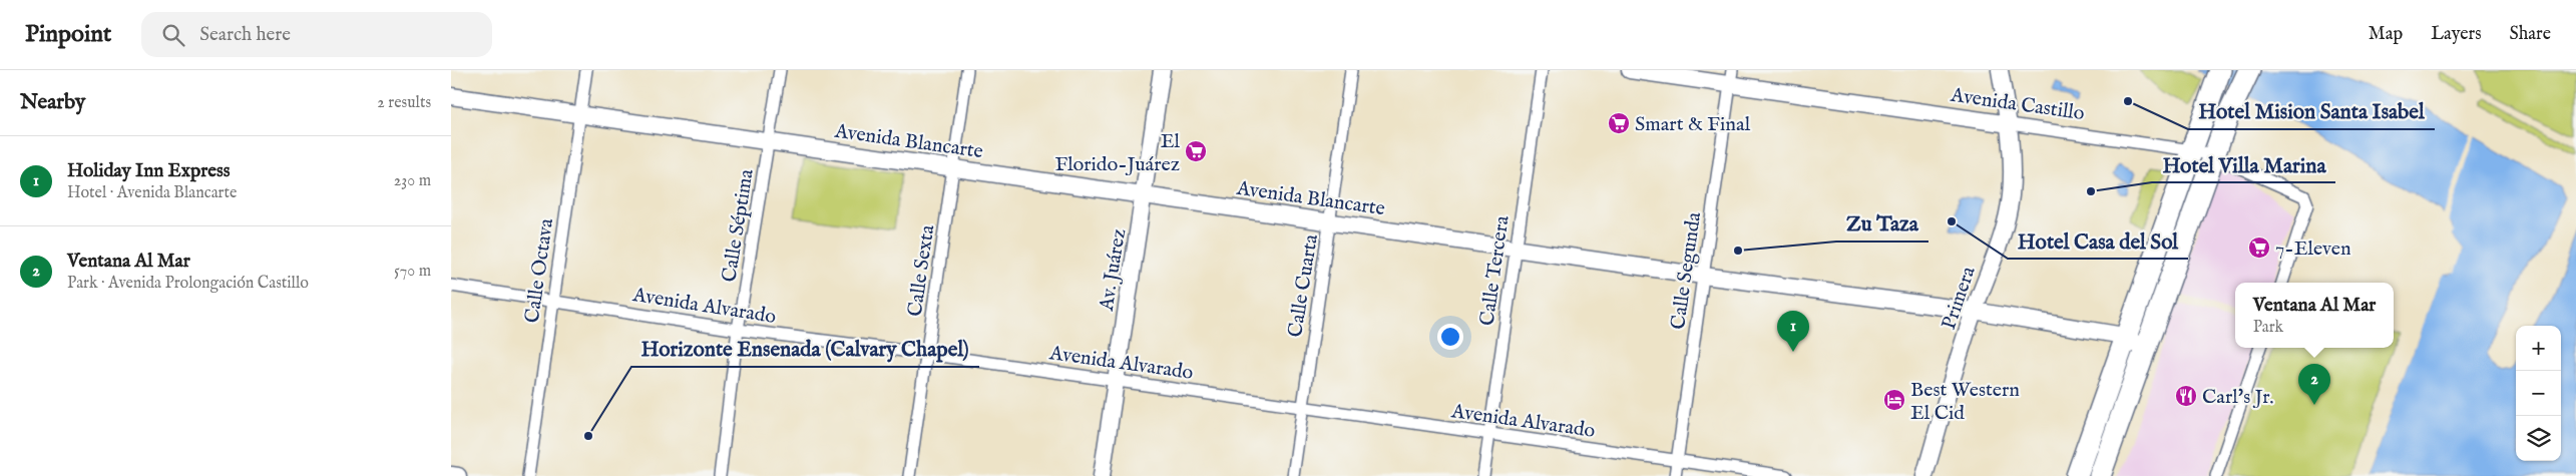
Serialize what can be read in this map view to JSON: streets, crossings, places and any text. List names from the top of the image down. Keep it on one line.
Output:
{"streets":{"street":["Avenida Castillo","Avenida Blancarte","Calle Séptima","Av. Juárez","Calle Octava","Calle Sexta","Calle Tercera","Calle Segunda","Calle Cuarta","Primera","Avenida Alvarado"]},"crossings":[["Avenida Castillo","Calle Segunda"],["Avenida Castillo","Primera"],["Avenida Blancarte","Calle Séptima"],["Avenida Blancarte","Av. Juárez"],["Avenida Blancarte","Calle Octava"],["Avenida Blancarte","Calle Sexta"],["Avenida Blancarte","Calle Tercera"],["Avenida Blancarte","Calle Segunda"],["Avenida Blancarte","Calle Cuarta"],["Avenida Blancarte","Primera"],["Calle Séptima","Avenida Alvarado"],["Av. Juárez","Avenida Alvarado"],["Calle Octava","Avenida Alvarado"],["Calle Sexta","Avenida Alvarado"],["Calle Tercera","Avenida Alvarado"],["Calle Segunda","Avenida Alvarado"],["Calle Cuarta","Avenida Alvarado"]],"places":{"other":["Hotel Mision Santa Isabel","Hotel Villa Marina","Hotel Casa del Sol","Zu Taza","Horizonte Ensenada (Calvary Chapel)"],"supermarket":["Smart & Final","El Florido-Juárez","7-Eleven"],"restaurant":["Carl's Jr."],"hotel":["Best Western El Cid"]},"page":{"header":"Pinpoint","search":"Search here","nav":["Map","Layers","Share"],"heading":["Nearby","2 results"],"list":[{"mark":"1","name":"Holiday Inn Express","note":"Hotel · Avenida Blancarte","value":"230 m"},{"mark":"2","name":"Ventana Al Mar","note":"Park · Avenida Prolongación Castillo","value":"570 m"}],"popup":["Ventana Al Mar","Park"],"pins":["1","2"],"map_buttons":["+","−"]}}
